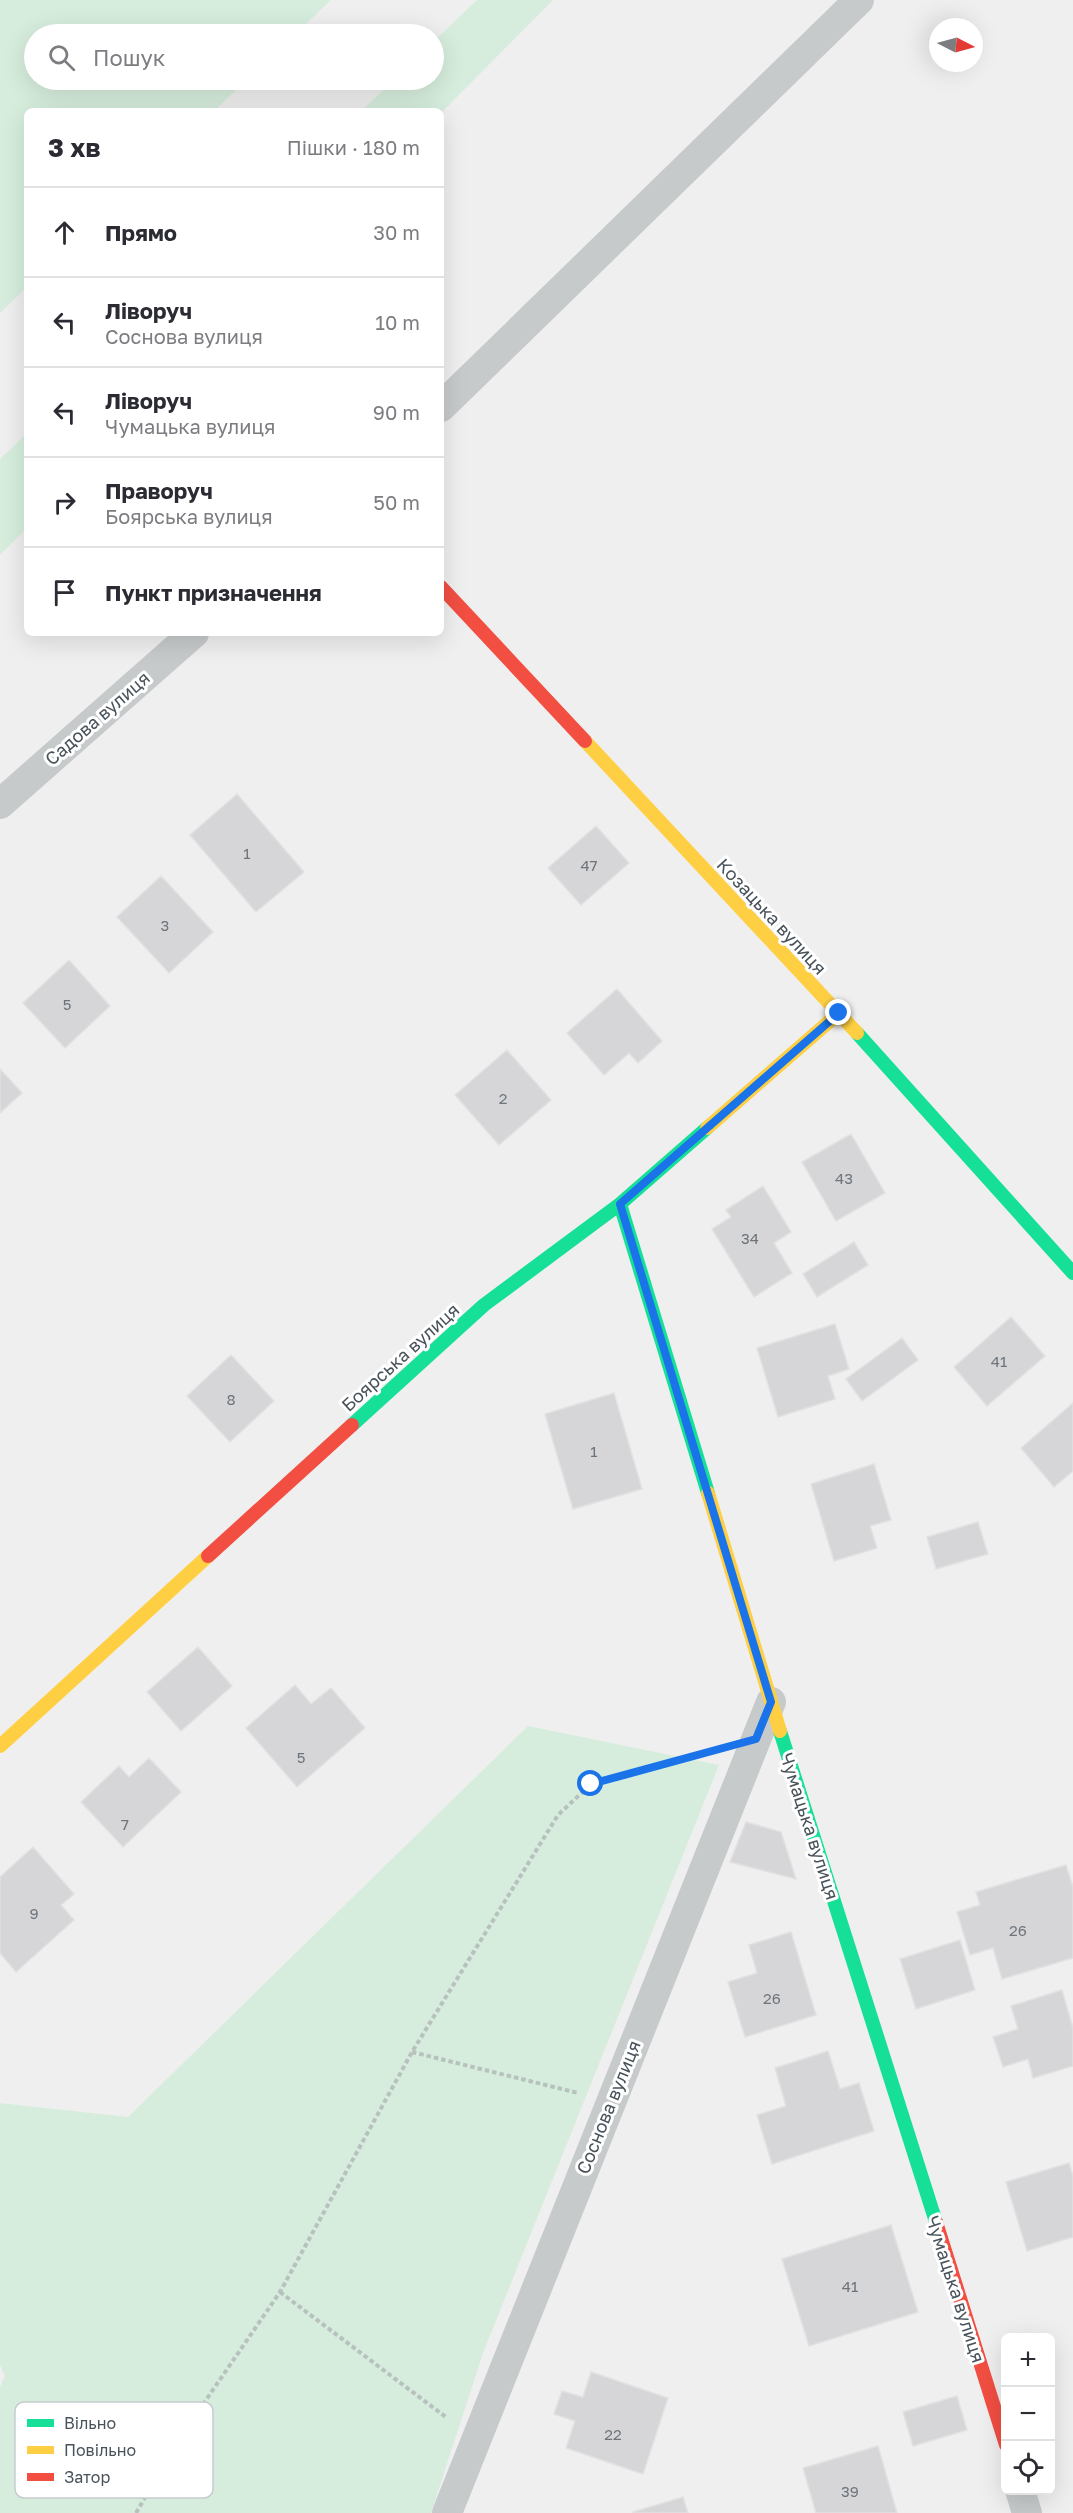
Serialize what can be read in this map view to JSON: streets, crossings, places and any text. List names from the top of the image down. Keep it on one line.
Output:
{"streets":{"street":["Садова вулиця","Козацька вулиця","Боярська вулиця","Чумацька вулиця","Соснова вулиця"]},"crossings":[["Козацька вулиця","Боярська вулиця"],["Боярська вулиця","Чумацька вулиця"],["Чумацька вулиця","Соснова вулиця"]],"house_numbers":["1","47","3","5","2","43","34","41","8","1","5","7","9","26","26","41","22","39"],"legend":["Вільно","Повільно","Затор"],"north":"right","page":{"search":"Пошук","heading":["3 хв","Пішки · 180 m"],"list":[["Прямо","30 m"],["Ліворуч","Соснова вулиця","10 m"],["Ліворуч","Чумацька вулиця","90 m"],["Праворуч","Боярська вулиця","50 m"],"Пункт призначення"],"map_buttons":["+","−"]}}
